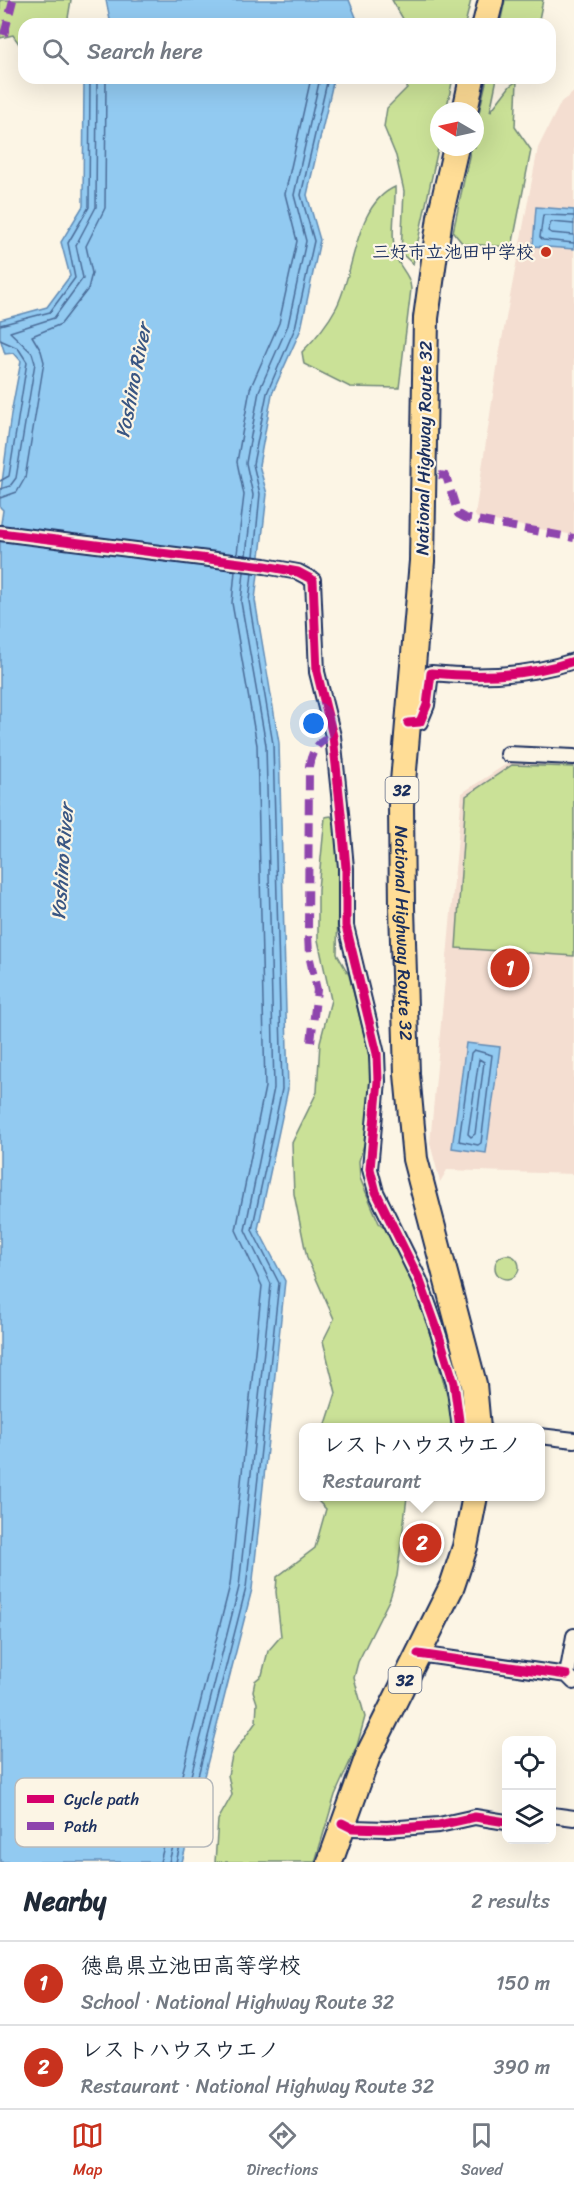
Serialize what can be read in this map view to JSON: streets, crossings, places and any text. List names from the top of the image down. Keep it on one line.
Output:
{"streets":{"highway":["National Highway Route 32","32"]},"water":["Yoshino River"],"places":["三好市立池田中学校"],"legend":["Cycle path","Path"],"north":"left","page":{"search":"Search here","pins":["1","2"],"popup":["レストハウスウエノ","Restaurant"],"heading":["Nearby","2 results"],"list":[{"mark":"1","name":"徳島県立池田高等学校","note":"School · National Highway Route 32","value":"150 m"},{"mark":"2","name":"レストハウスウエノ","note":"Restaurant · National Highway Route 32","value":"390 m"}],"nav":["Map","Directions","Saved"]}}
